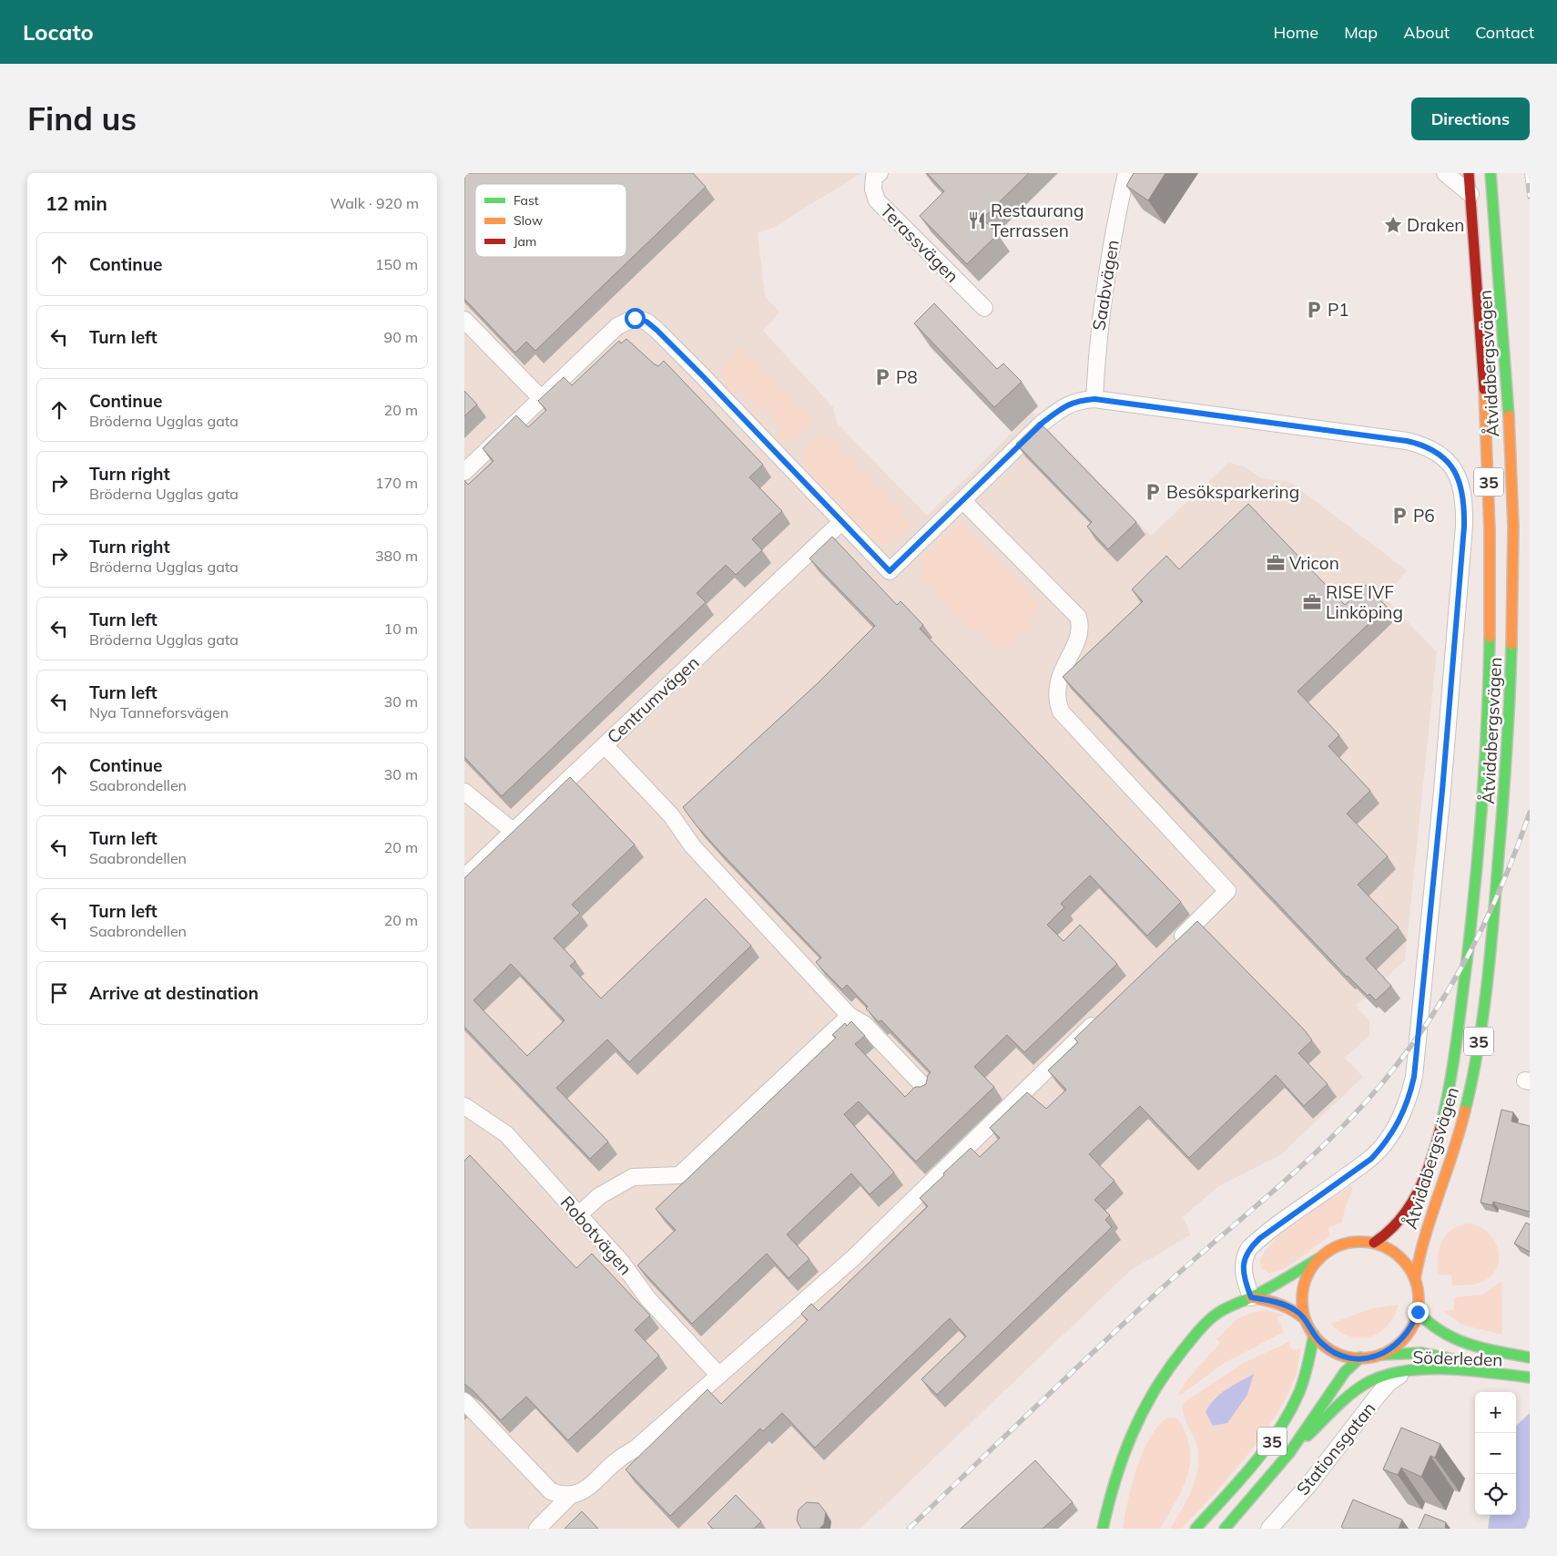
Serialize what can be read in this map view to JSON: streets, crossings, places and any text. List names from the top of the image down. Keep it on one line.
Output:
{"streets":{"main road":["Åtvidabergsvägen","35","Söderleden"],"street":["Terassvägen","Saabvägen","Centrumvägen","Robotvägen","Stationsgatan"]},"crossings":[["Åtvidabergsvägen","35"],["Åtvidabergsvägen","Söderleden"],["35","Söderleden"],["Söderleden","Stationsgatan"]],"places":{"restaurant":["Restaurang Terrassen"],"place":["Draken"],"parking":["P1","P8","Besöksparkering","P6"],"office":["Vricon","RISE IVF Linköping"]},"legend":["Fast","Slow","Jam"],"page":{"header":"Locato","nav":["Home","Map","About","Contact"],"buttons":"Directions","title":"Find us","heading":["12 min","Walk · 920 m"],"list":[["Continue","150 m"],["Turn left","90 m"],["Continue","Bröderna Ugglas gata","20 m"],["Turn right","Bröderna Ugglas gata","170 m"],["Turn right","Bröderna Ugglas gata","380 m"],["Turn left","Bröderna Ugglas gata","10 m"],["Turn left","Nya Tanneforsvägen","30 m"],["Continue","Saabrondellen","30 m"],["Turn left","Saabrondellen","20 m"],["Turn left","Saabrondellen","20 m"],"Arrive at destination"],"map_buttons":["+","−"]}}
